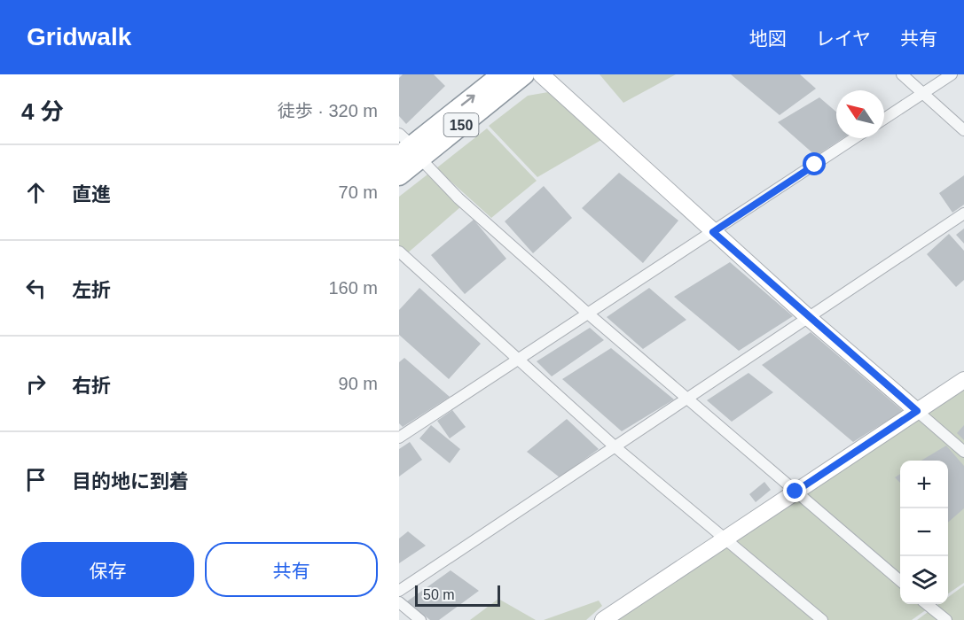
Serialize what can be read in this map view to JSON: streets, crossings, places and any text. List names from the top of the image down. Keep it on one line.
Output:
{"streets":{"highway":["150"]},"scale_bar":"50 m","north":"top left","page":{"header":"Gridwalk","nav":["地図","レイヤ","共有"],"heading":["4 分","徒歩 · 320 m"],"list":[["直進","70 m"],["左折","160 m"],["右折","90 m"],"目的地に到着"],"map_buttons":["+","−"],"buttons":["保存","共有"],"scale":"50 m"}}
